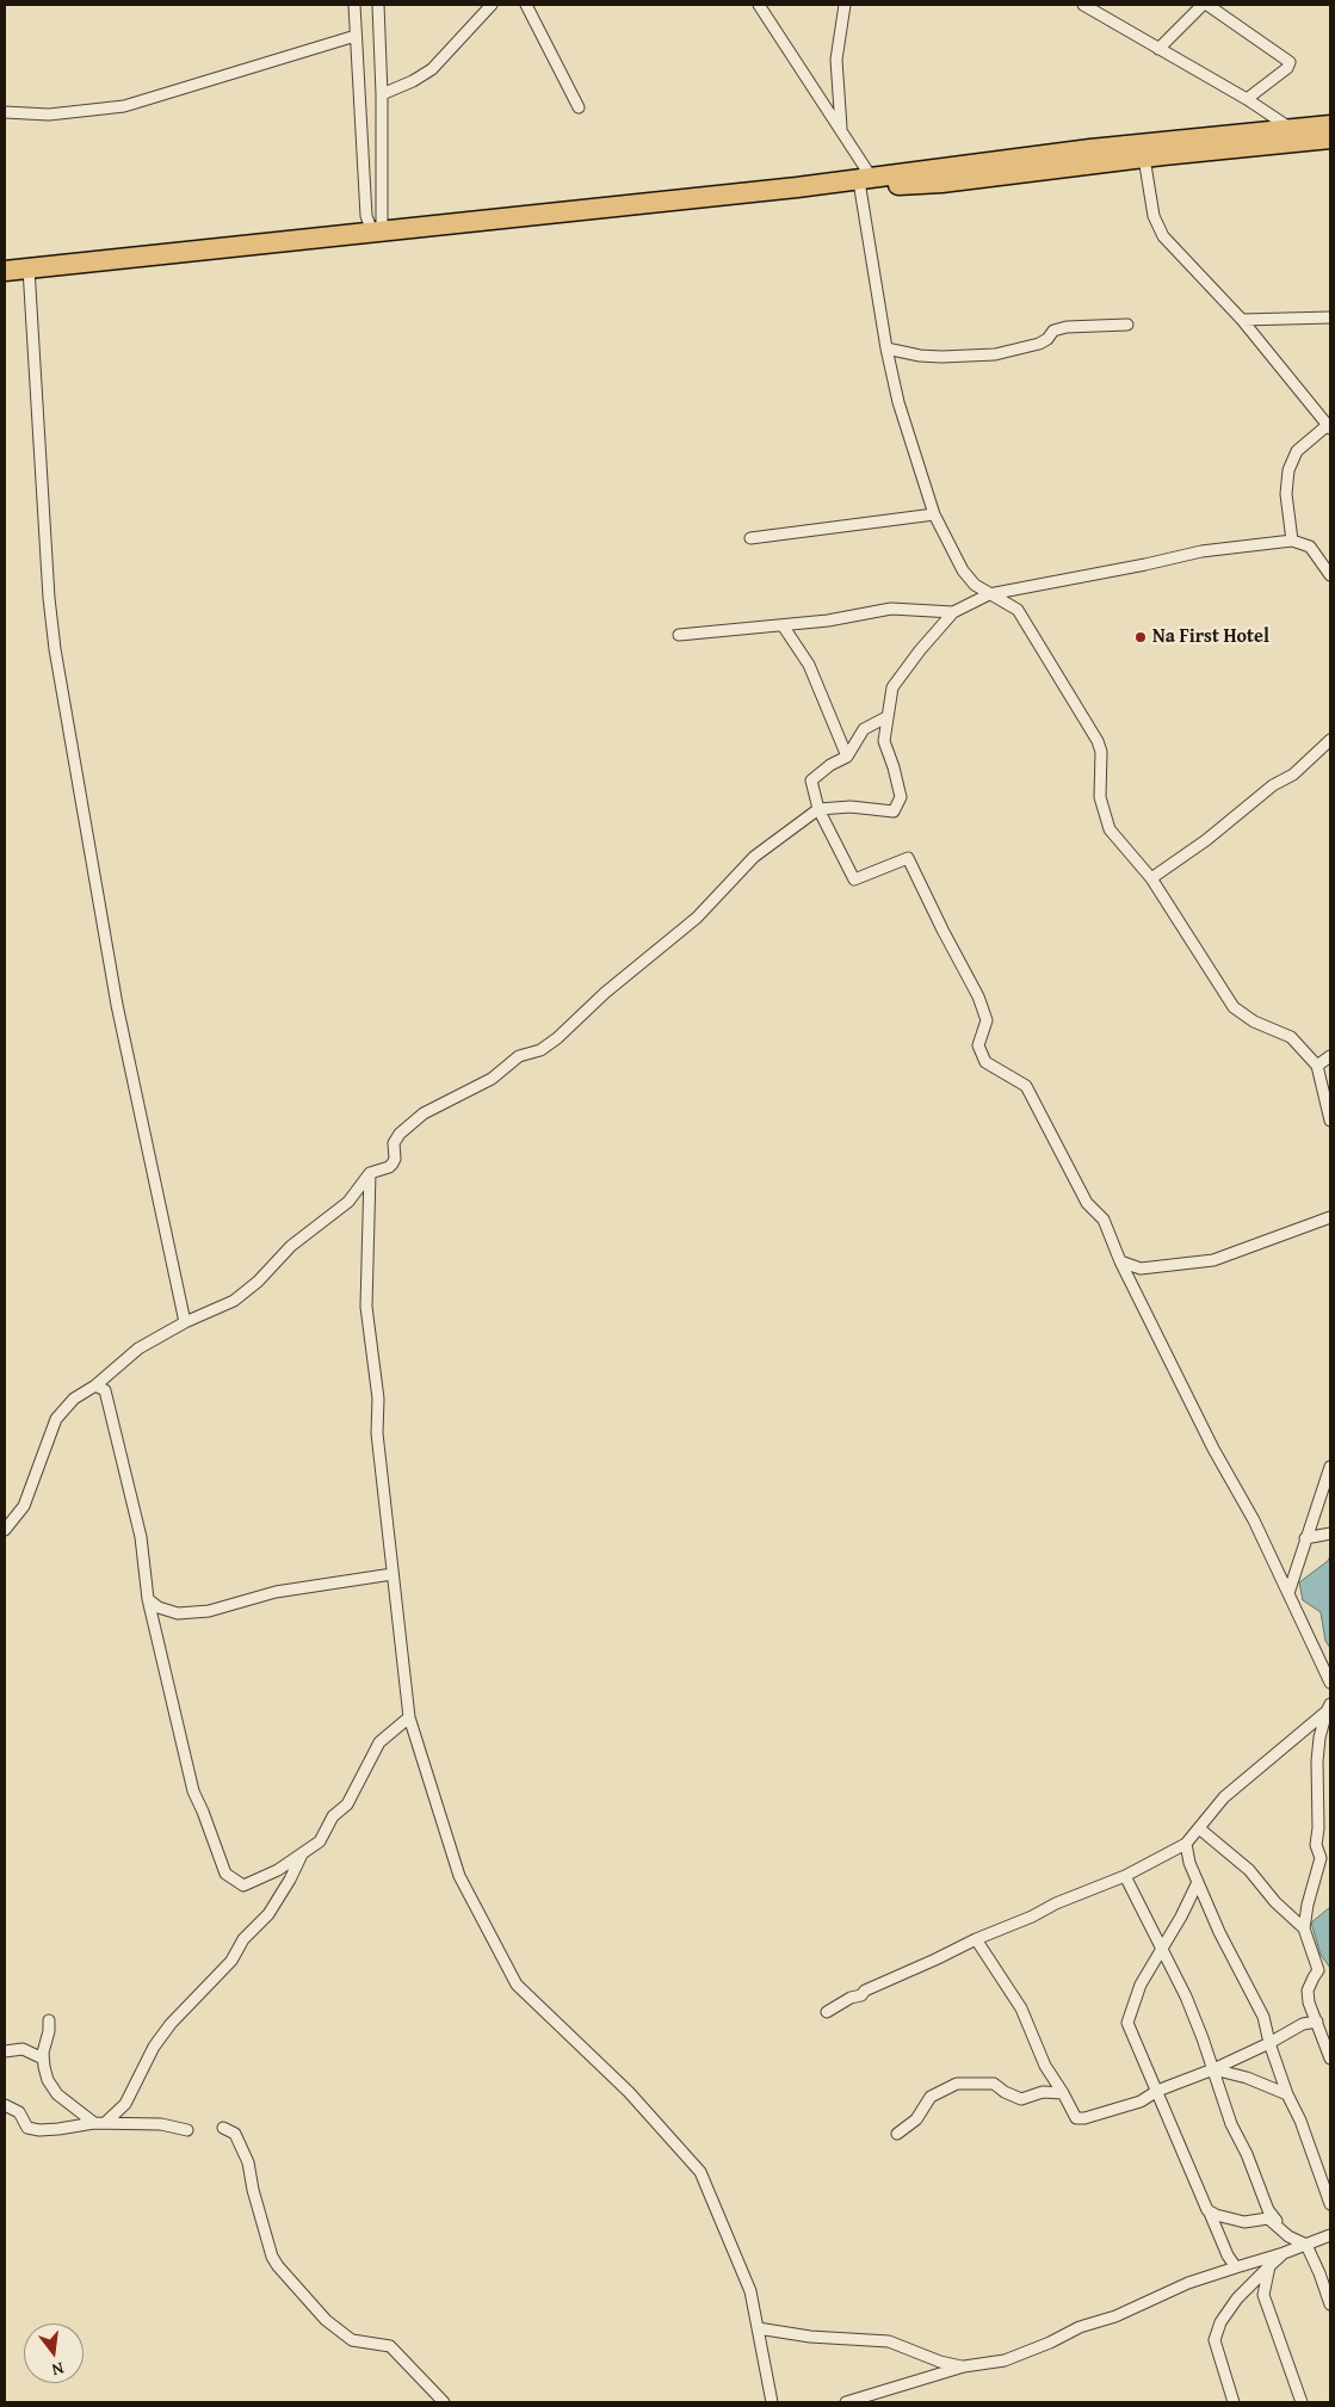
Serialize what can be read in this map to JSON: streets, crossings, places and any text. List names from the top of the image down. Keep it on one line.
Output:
{"places":["Na First Hotel"],"north":"bottom"}
